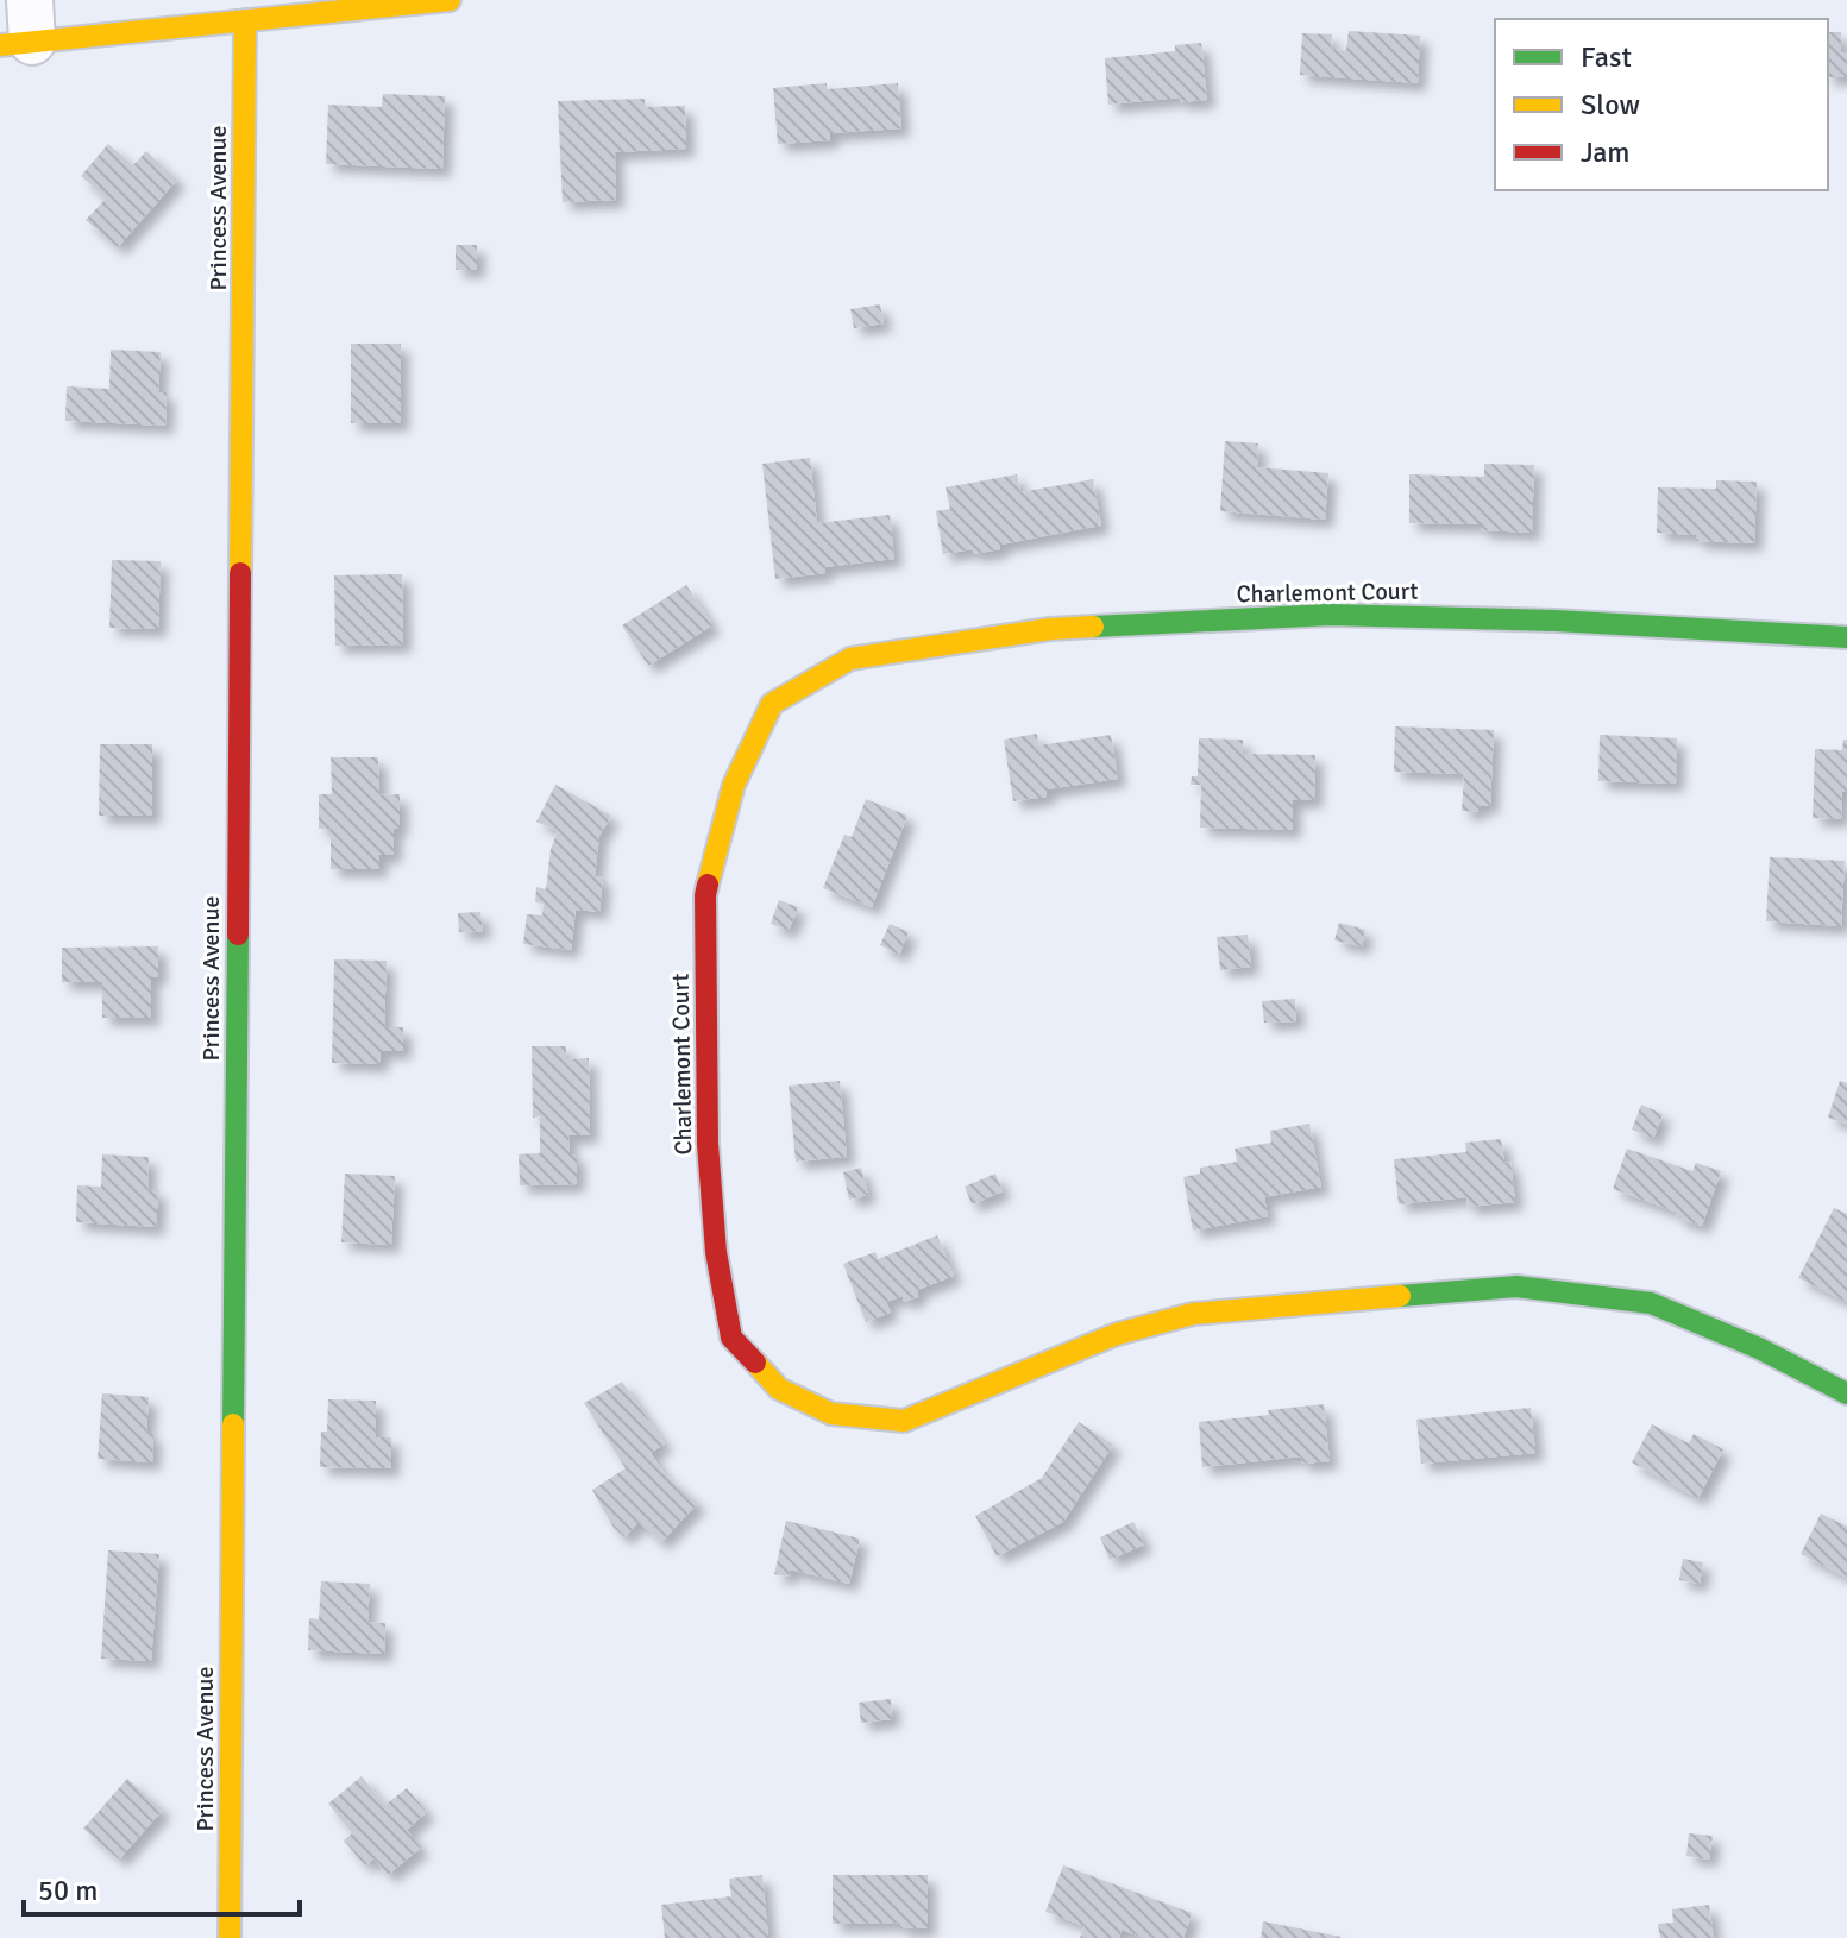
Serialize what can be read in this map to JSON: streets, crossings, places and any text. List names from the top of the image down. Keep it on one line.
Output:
{"streets":{"street":["Princess Avenue","Charlemont Court"]},"legend":["Fast","Slow","Jam"],"scale_bar":"50 m"}
